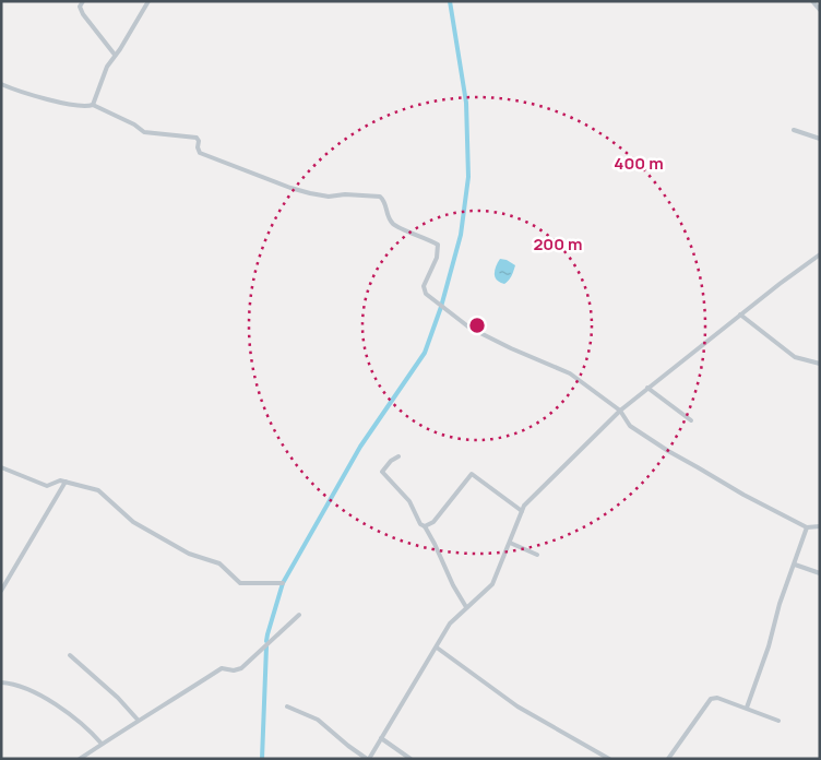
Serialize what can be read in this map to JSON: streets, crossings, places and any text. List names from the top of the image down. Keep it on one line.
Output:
{"rings":["400 m","200 m"]}
